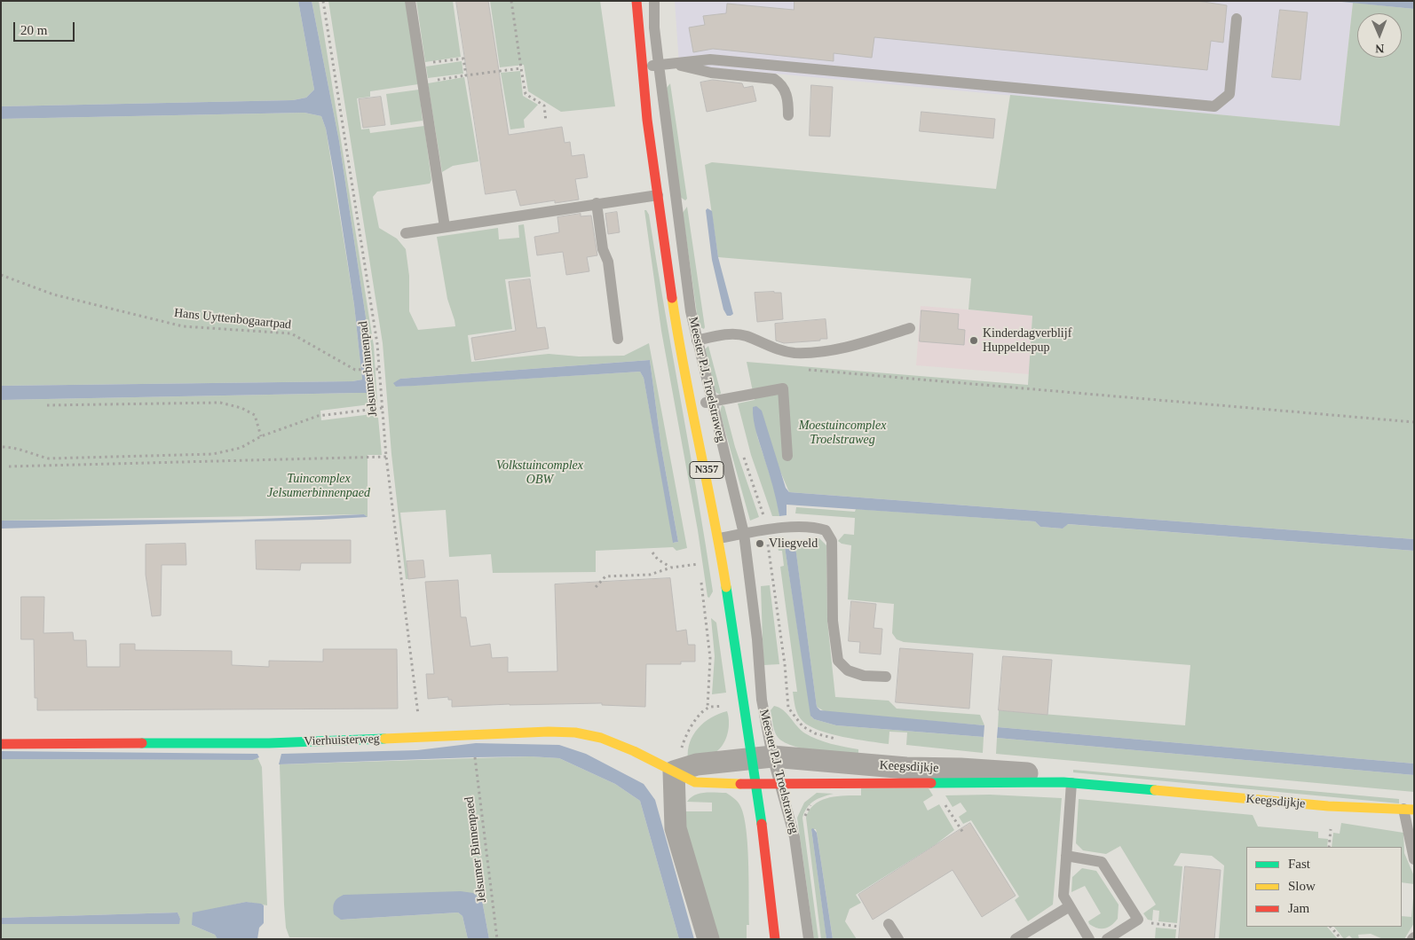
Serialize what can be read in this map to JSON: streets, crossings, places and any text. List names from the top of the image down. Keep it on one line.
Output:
{"streets":{"street":["Meester P.J. Troelstraweg","N357","Vierhuisterweg","Keegsdijkje"],"path":["Hans Uyttenbogaartpad","Jelsumerbinnenpad","Jelsumer Binnenpaed"]},"crossings":[["Hans Uyttenbogaartpad","Jelsumerbinnenpad"],["Jelsumerbinnenpad","Vierhuisterweg"],["Meester P.J. Troelstraweg","Vierhuisterweg"],["Meester P.J. Troelstraweg","Keegsdijkje"],["Vierhuisterweg","Keegsdijkje"]],"parks":["Moestuincomplex Troelstraweg","Volkstuincomplex OBW","Tuincomplex Jelsumerbinnenpaed"],"places":["Kinderdagverblijf Huppeldepup","Vliegveld"],"legend":["Fast","Slow","Jam"],"scale_bar":"20 m","north":"bottom"}
